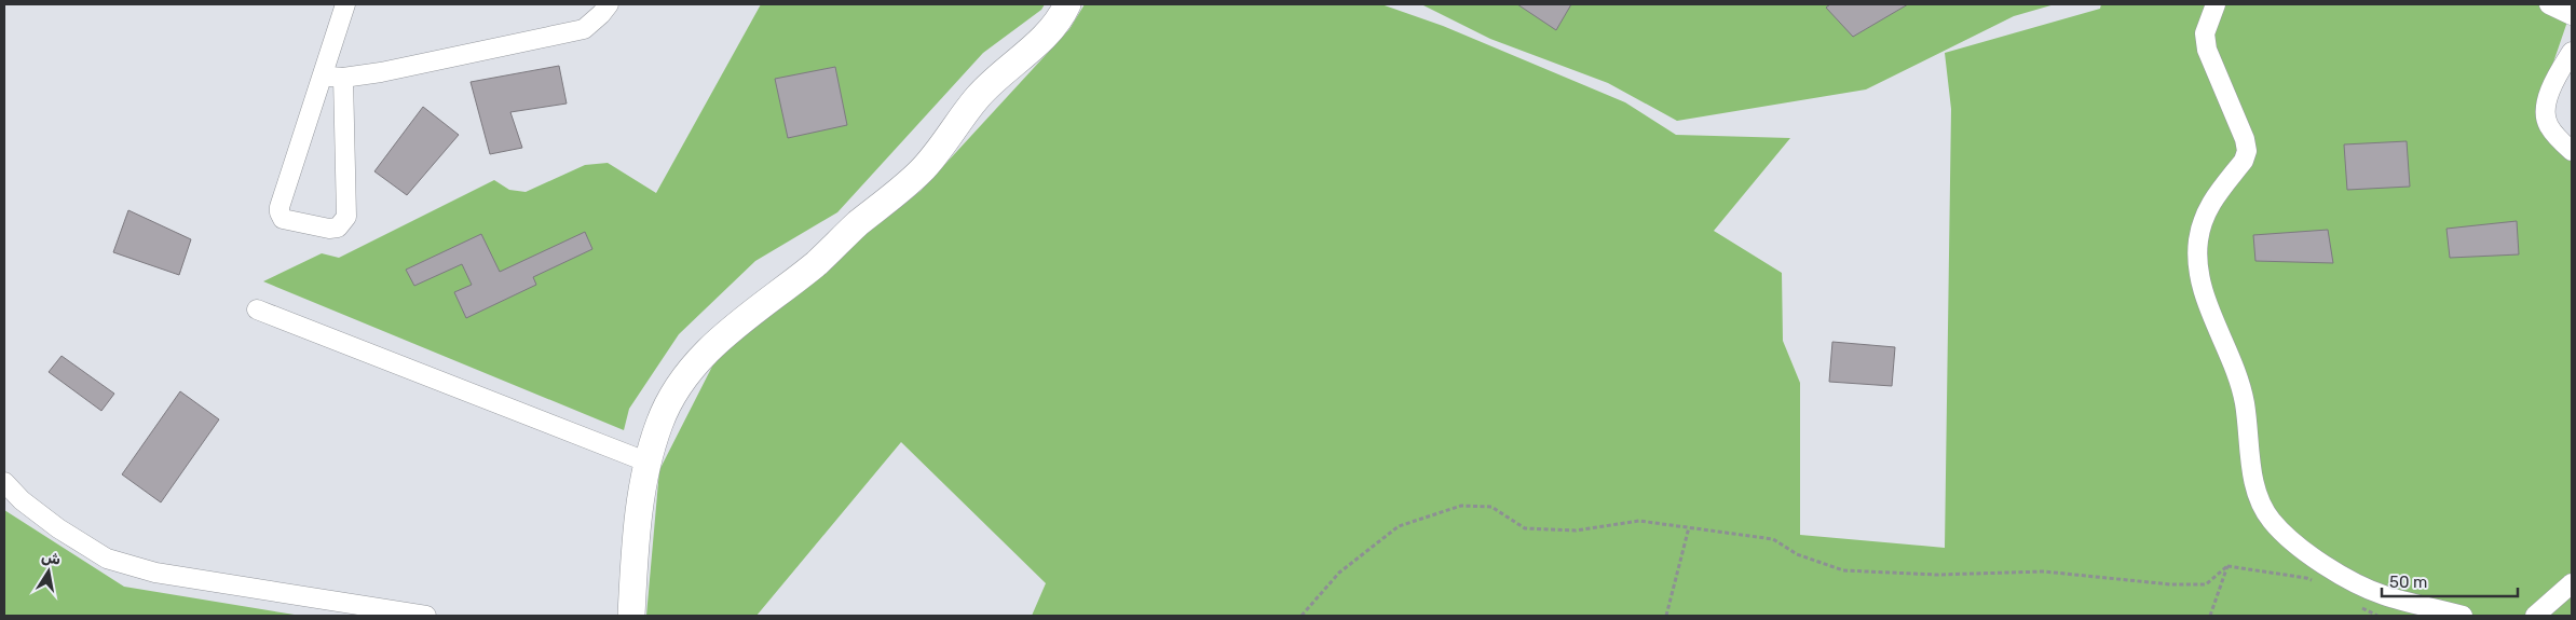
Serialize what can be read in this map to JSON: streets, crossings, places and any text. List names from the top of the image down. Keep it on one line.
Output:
{"scale_bar":"50 m","north":"top"}
